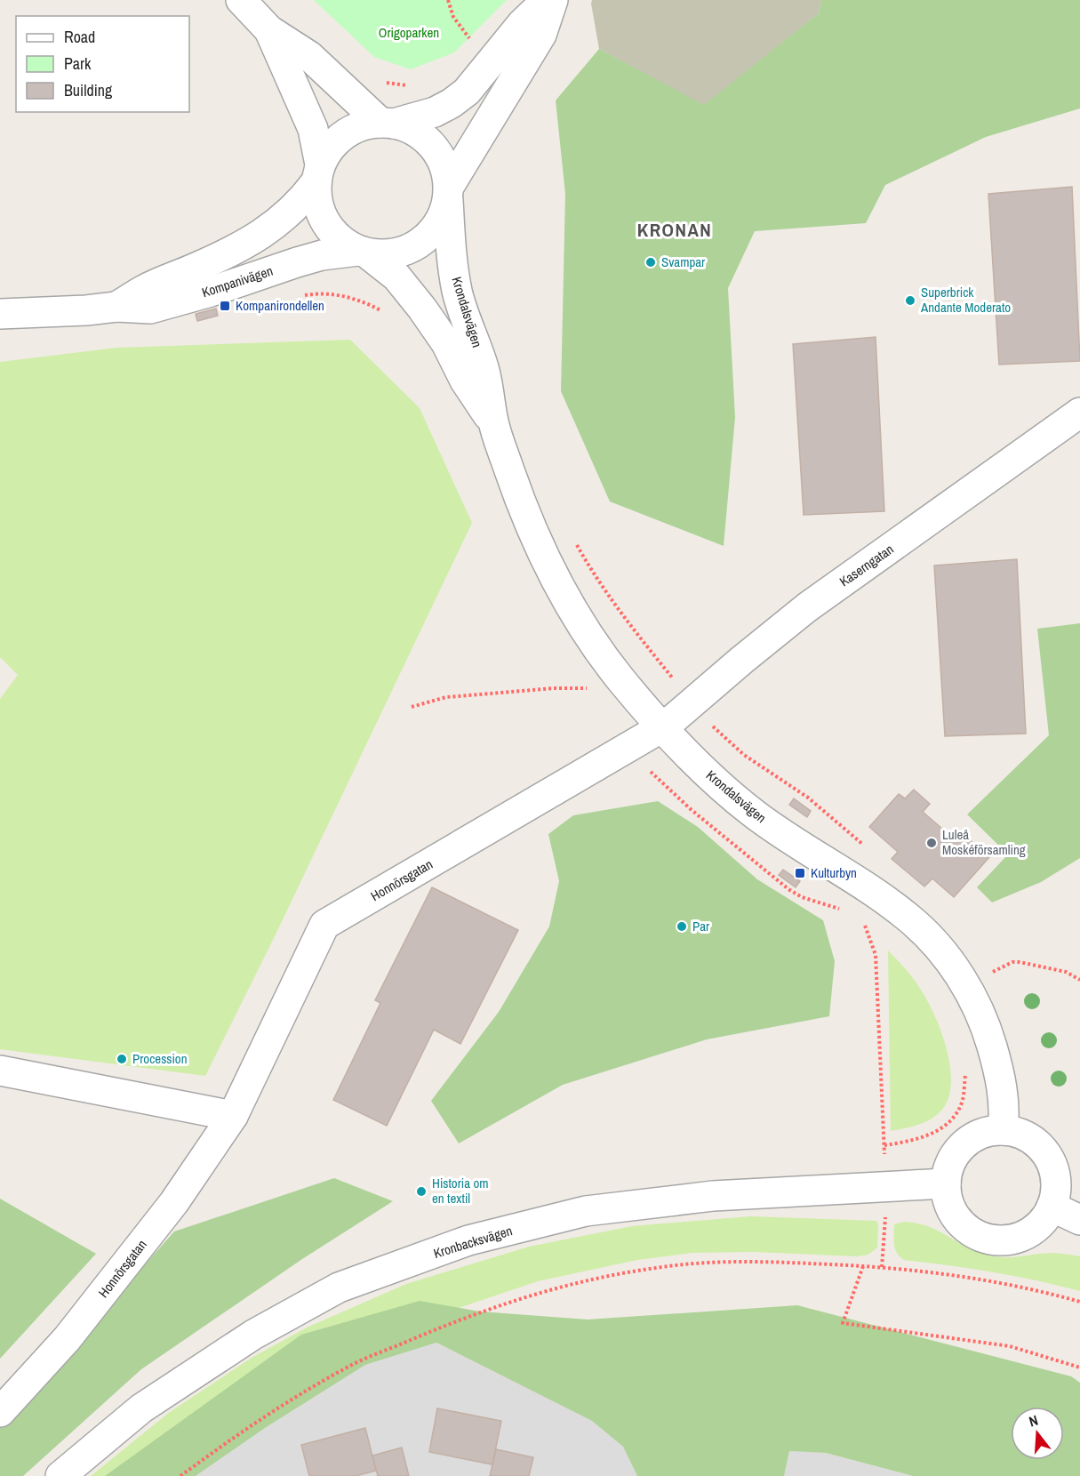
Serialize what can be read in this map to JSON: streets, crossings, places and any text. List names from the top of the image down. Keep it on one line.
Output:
{"streets":{"street":["Kompanivägen","Krondalsvägen","Kaserngatan","Honnörsgatan","Kronbacksvägen"]},"crossings":[["Kompanivägen","Krondalsvägen"],["Krondalsvägen","Kaserngatan"],["Krondalsvägen","Honnörsgatan"],["Krondalsvägen","Kronbacksvägen"],["Kaserngatan","Honnörsgatan"]],"districts":["KRONAN"],"parks":["Origoparken"],"places":{"other":["Svampar","Superbrick Andante Moderato","Luleå Moskéförsamling","Par","Procession","Historia om en textil"],"transit":["Kompanirondellen","Kulturbyn"]},"legend":["Road","Park","Building"],"north":"top"}
